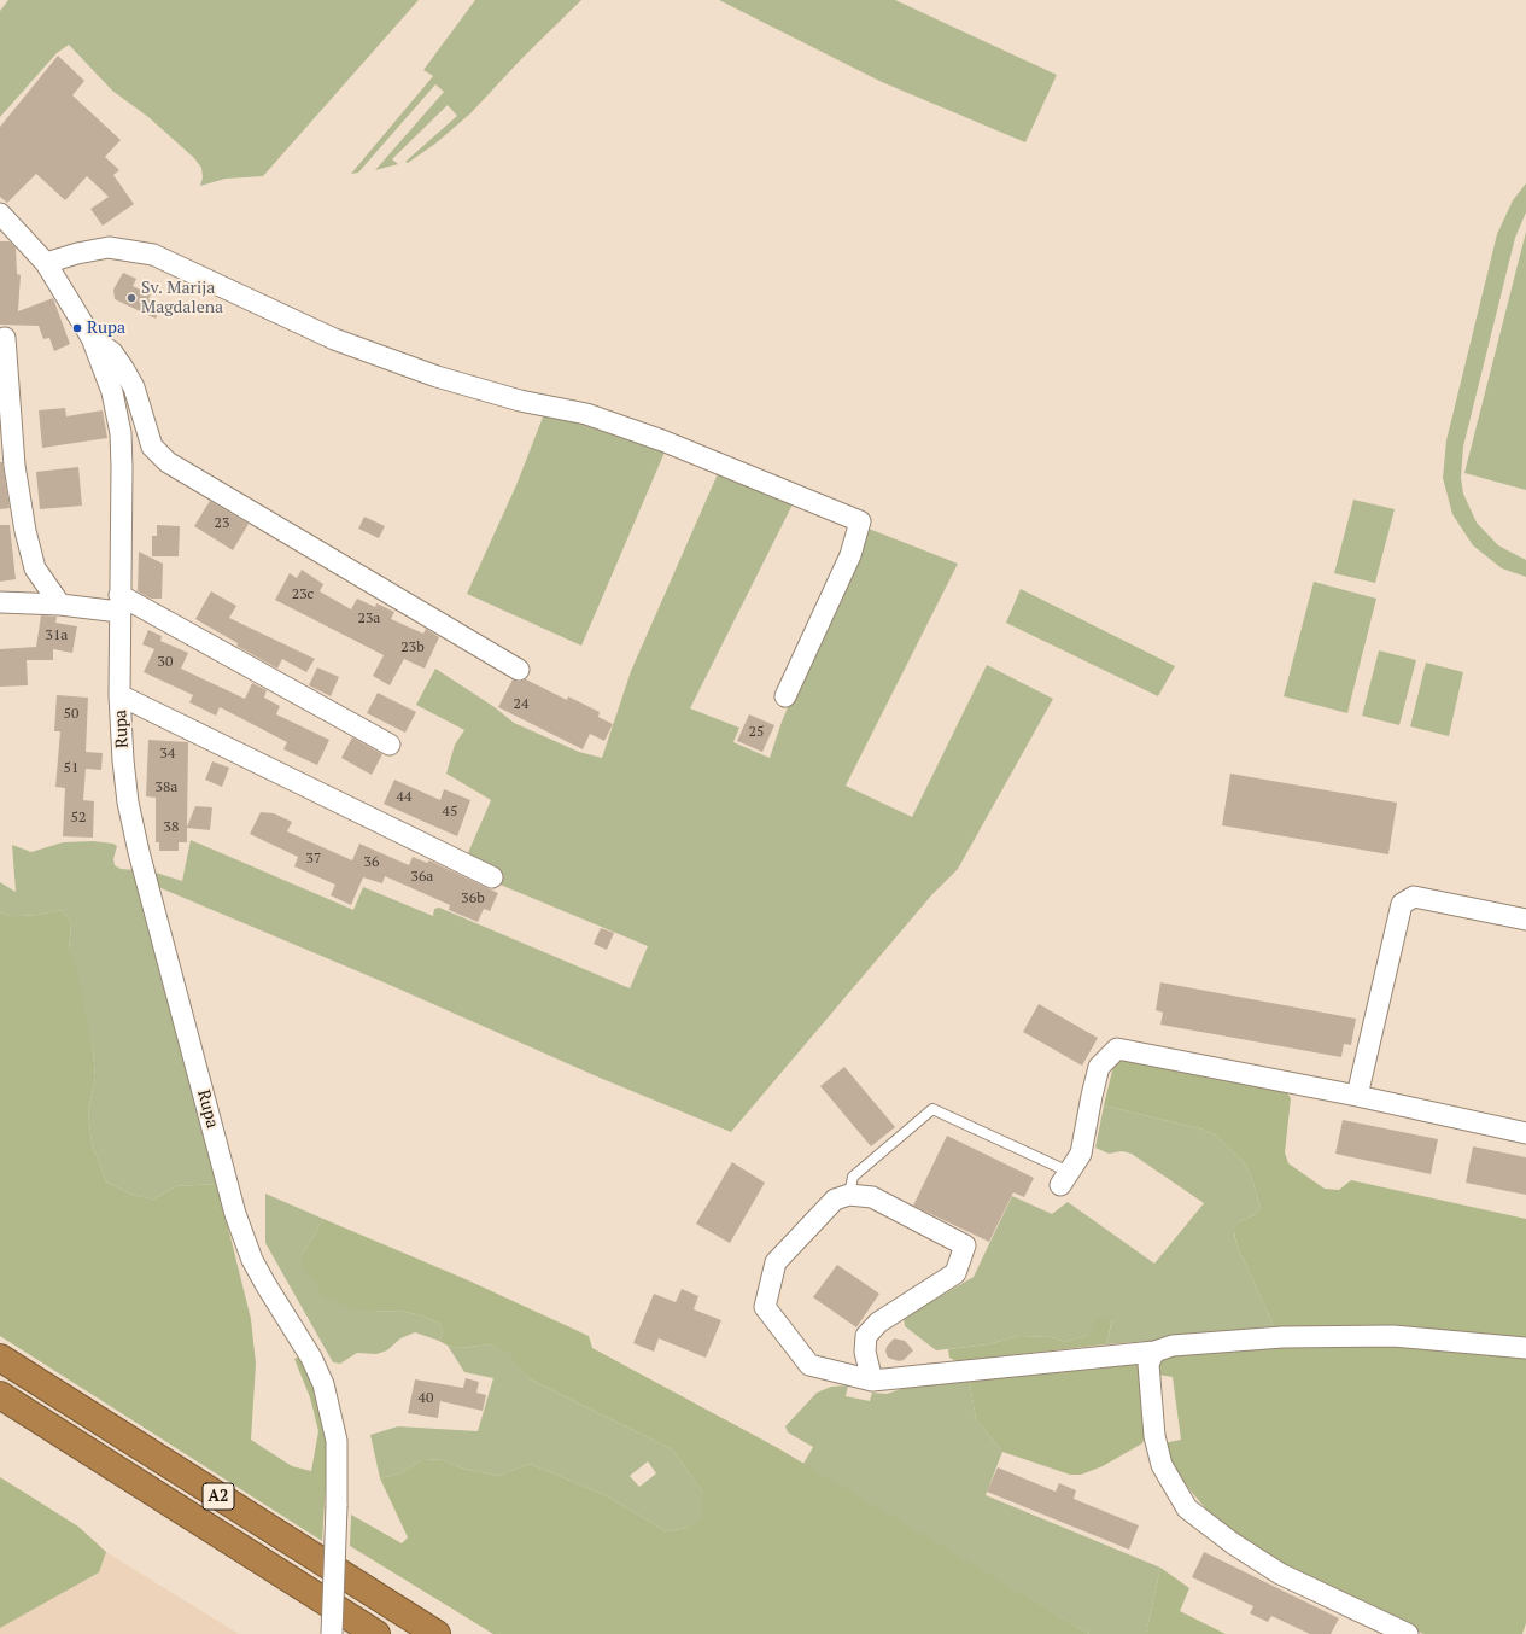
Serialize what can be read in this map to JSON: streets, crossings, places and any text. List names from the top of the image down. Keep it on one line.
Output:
{"streets":{"highway":["A2"],"street":["Rupa"]},"places":["Sv. Marija Magdalena","Rupa"],"house_numbers":["23","23c","23a","31a","23b","30","24","50","25","34","51","38a","44","45","52","38","37","36","36a","36b","40"]}
